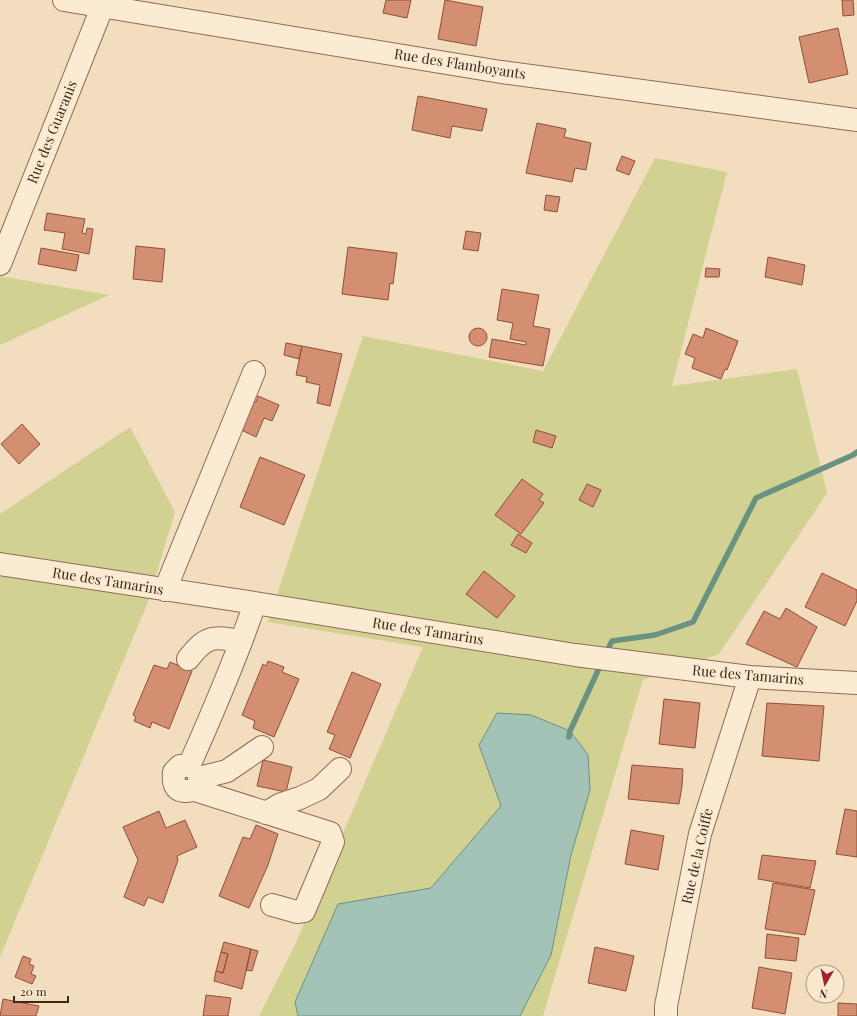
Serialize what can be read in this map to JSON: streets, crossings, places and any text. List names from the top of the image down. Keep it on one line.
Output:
{"streets":{"street":["Rue des Flamboyants","Rue des Guaranis","Rue des Tamarins","Rue de la Coiffe"]},"crossings":[["Rue des Flamboyants","Rue des Guaranis"],["Rue des Tamarins","Rue de la Coiffe"]],"scale_bar":"20 m","north":"bottom"}
